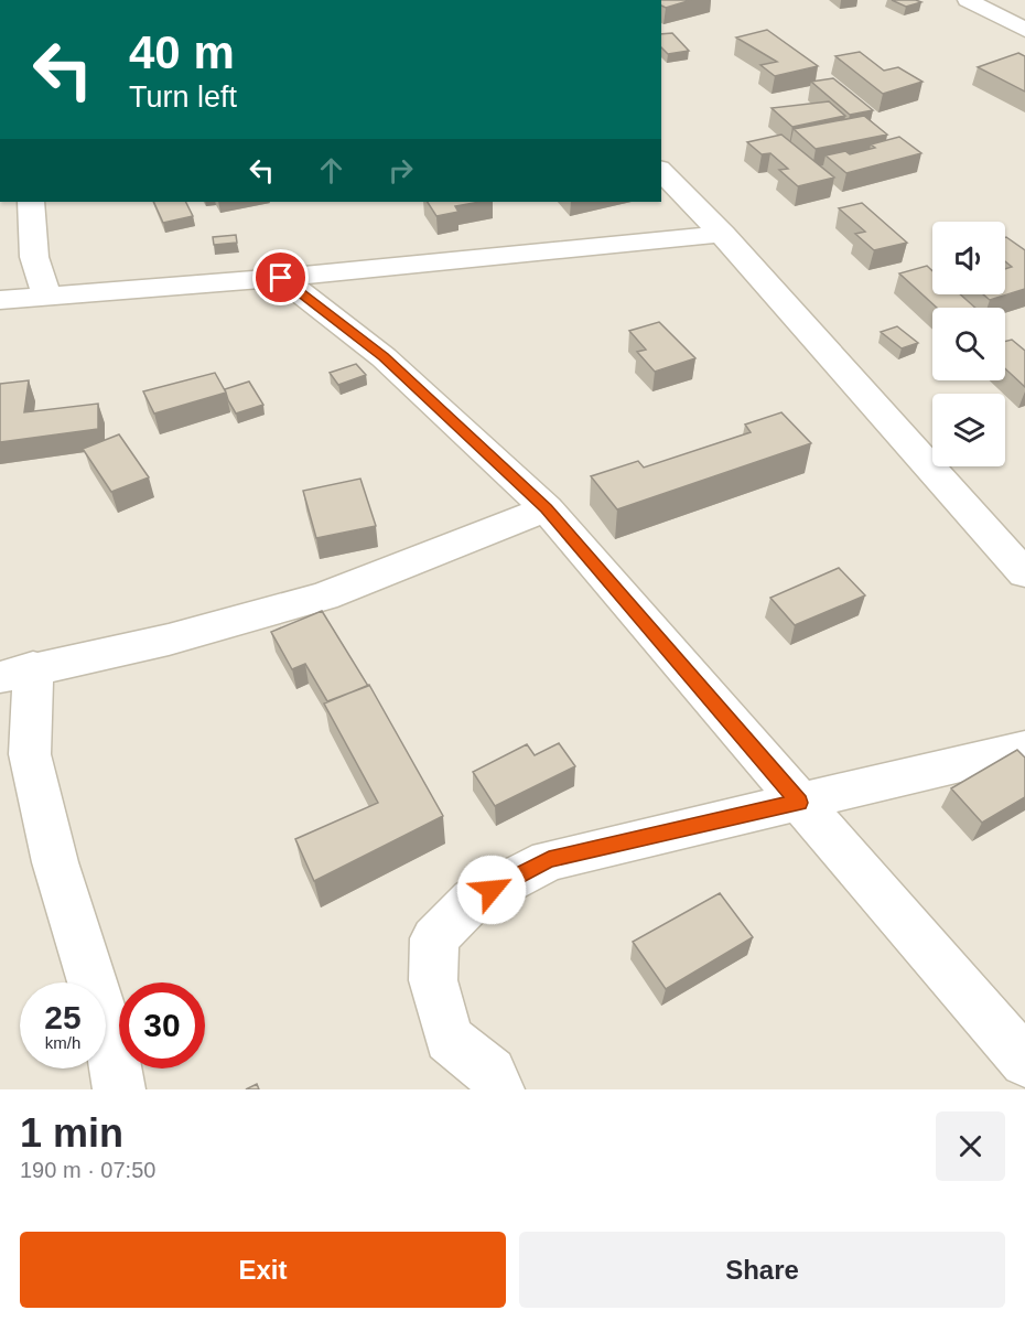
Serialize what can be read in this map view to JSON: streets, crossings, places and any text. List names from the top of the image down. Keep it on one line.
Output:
{"page":{"turn":["40 m","Turn left"],"speed":"25 km/h","limit":"30","heading":["1 min","190 m · 07:50"],"buttons":["Exit","Share"]}}
